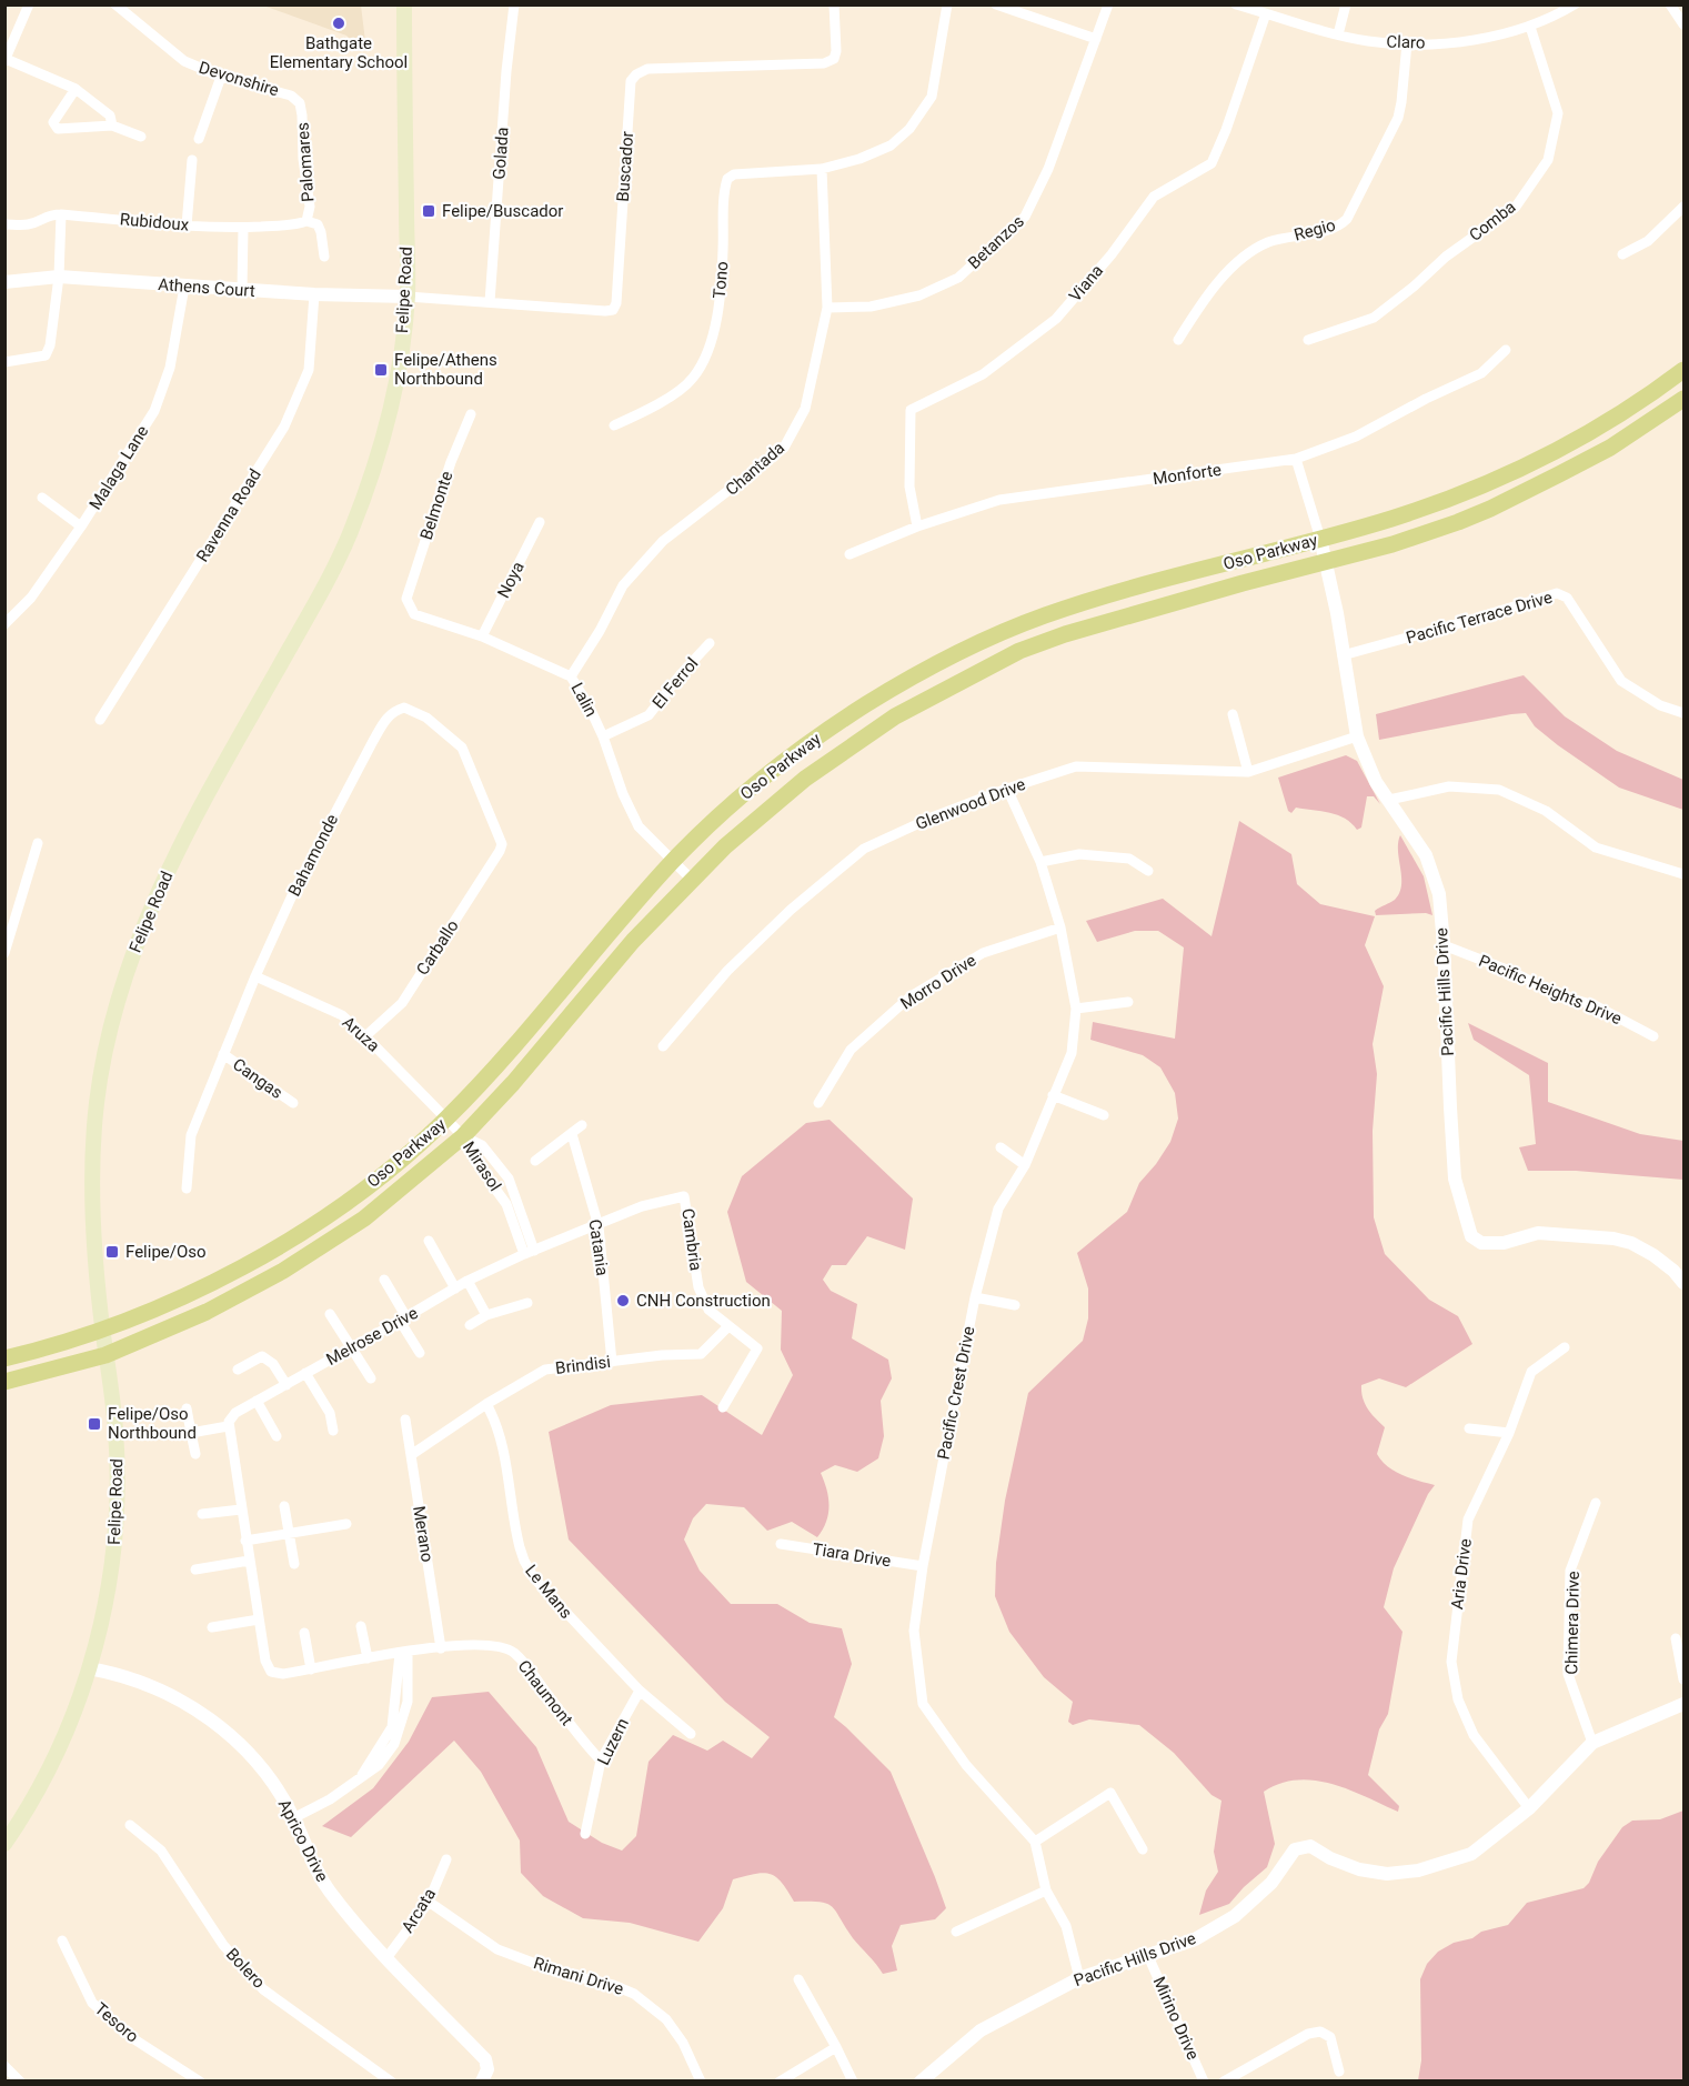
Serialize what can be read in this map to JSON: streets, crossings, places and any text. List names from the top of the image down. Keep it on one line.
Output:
{"streets":{"main road":["Felipe Road","Oso Parkway"],"street":["Claro","Devonshire","Golada","Palomares","Buscador","Comba","Rubidoux","Regio","Betanzos","Tono","Viana","Athens Court","Malaga Lane","Chantada","Monforte","Belmonte","Ravenna Road","Noya","Pacific Terrace Drive","El Ferrol","Lalin","Glenwood Drive","Bahamonde","Carballo","Morro Drive","Pacific Heights Drive","Pacific Hills Drive","Aruza","Cangas","Mirasol","Cambria","Catania","Melrose Drive","Brindisi","Pacific Crest Drive","Merano","Tiara Drive","Aria Drive","Le Mans","Chimera Drive","Chaumont","Luzern","Aprico Drive","Arcata","Bolero","Rimani Drive","Mirino Drive","Tesoro"]},"crossings":[["Claro","Comba"],["Claro","Regio"],["Claro","Viana"],["Devonshire","Palomares"],["Golada","Buscador"],["Palomares","Rubidoux"],["Buscador","Athens Court"],["Buscador","Felipe Road"],["Betanzos","Chantada"],["Tono","Chantada"],["Viana","Monforte"],["Athens Court","Felipe Road"],["Athens Court","Malaga Lane"],["Athens Court","Ravenna Road"],["Felipe Road","Oso Parkway"],["Felipe Road","Aprico Drive"],["Chantada","Lalin"],["Belmonte","Lalin"],["Oso Parkway","Lalin"],["Oso Parkway","Pacific Hills Drive"],["Oso Parkway","Aruza"],["Oso Parkway","Mirasol"],["Noya","Lalin"],["Pacific Terrace Drive","Pacific Hills Drive"],["El Ferrol","Lalin"],["Glenwood Drive","Pacific Hills Drive"],["Glenwood Drive","Pacific Crest Drive"],["Bahamonde","Carballo"],["Bahamonde","Aruza"],["Bahamonde","Cangas"],["Carballo","Aruza"],["Morro Drive","Pacific Crest Drive"],["Pacific Heights Drive","Pacific Hills Drive"],["Pacific Hills Drive","Pacific Crest Drive"],["Pacific Hills Drive","Aria Drive"],["Pacific Hills Drive","Chimera Drive"],["Pacific Hills Drive","Mirino Drive"],["Aruza","Mirasol"],["Mirasol","Melrose Drive"],["Cambria","Melrose Drive"],["Cambria","Brindisi"],["Catania","Melrose Drive"],["Catania","Brindisi"],["Brindisi","Merano"],["Brindisi","Le Mans"],["Pacific Crest Drive","Tiara Drive"],["Merano","Chaumont"],["Le Mans","Luzern"],["Chaumont","Luzern"],["Aprico Drive","Arcata"],["Arcata","Rimani Drive"]],"places":{"other":["Bathgate Elementary School","CNH Construction"],"transit":["Felipe/Buscador","Felipe/Athens Northbound","Felipe/Oso","Felipe/Oso Northbound"]}}
